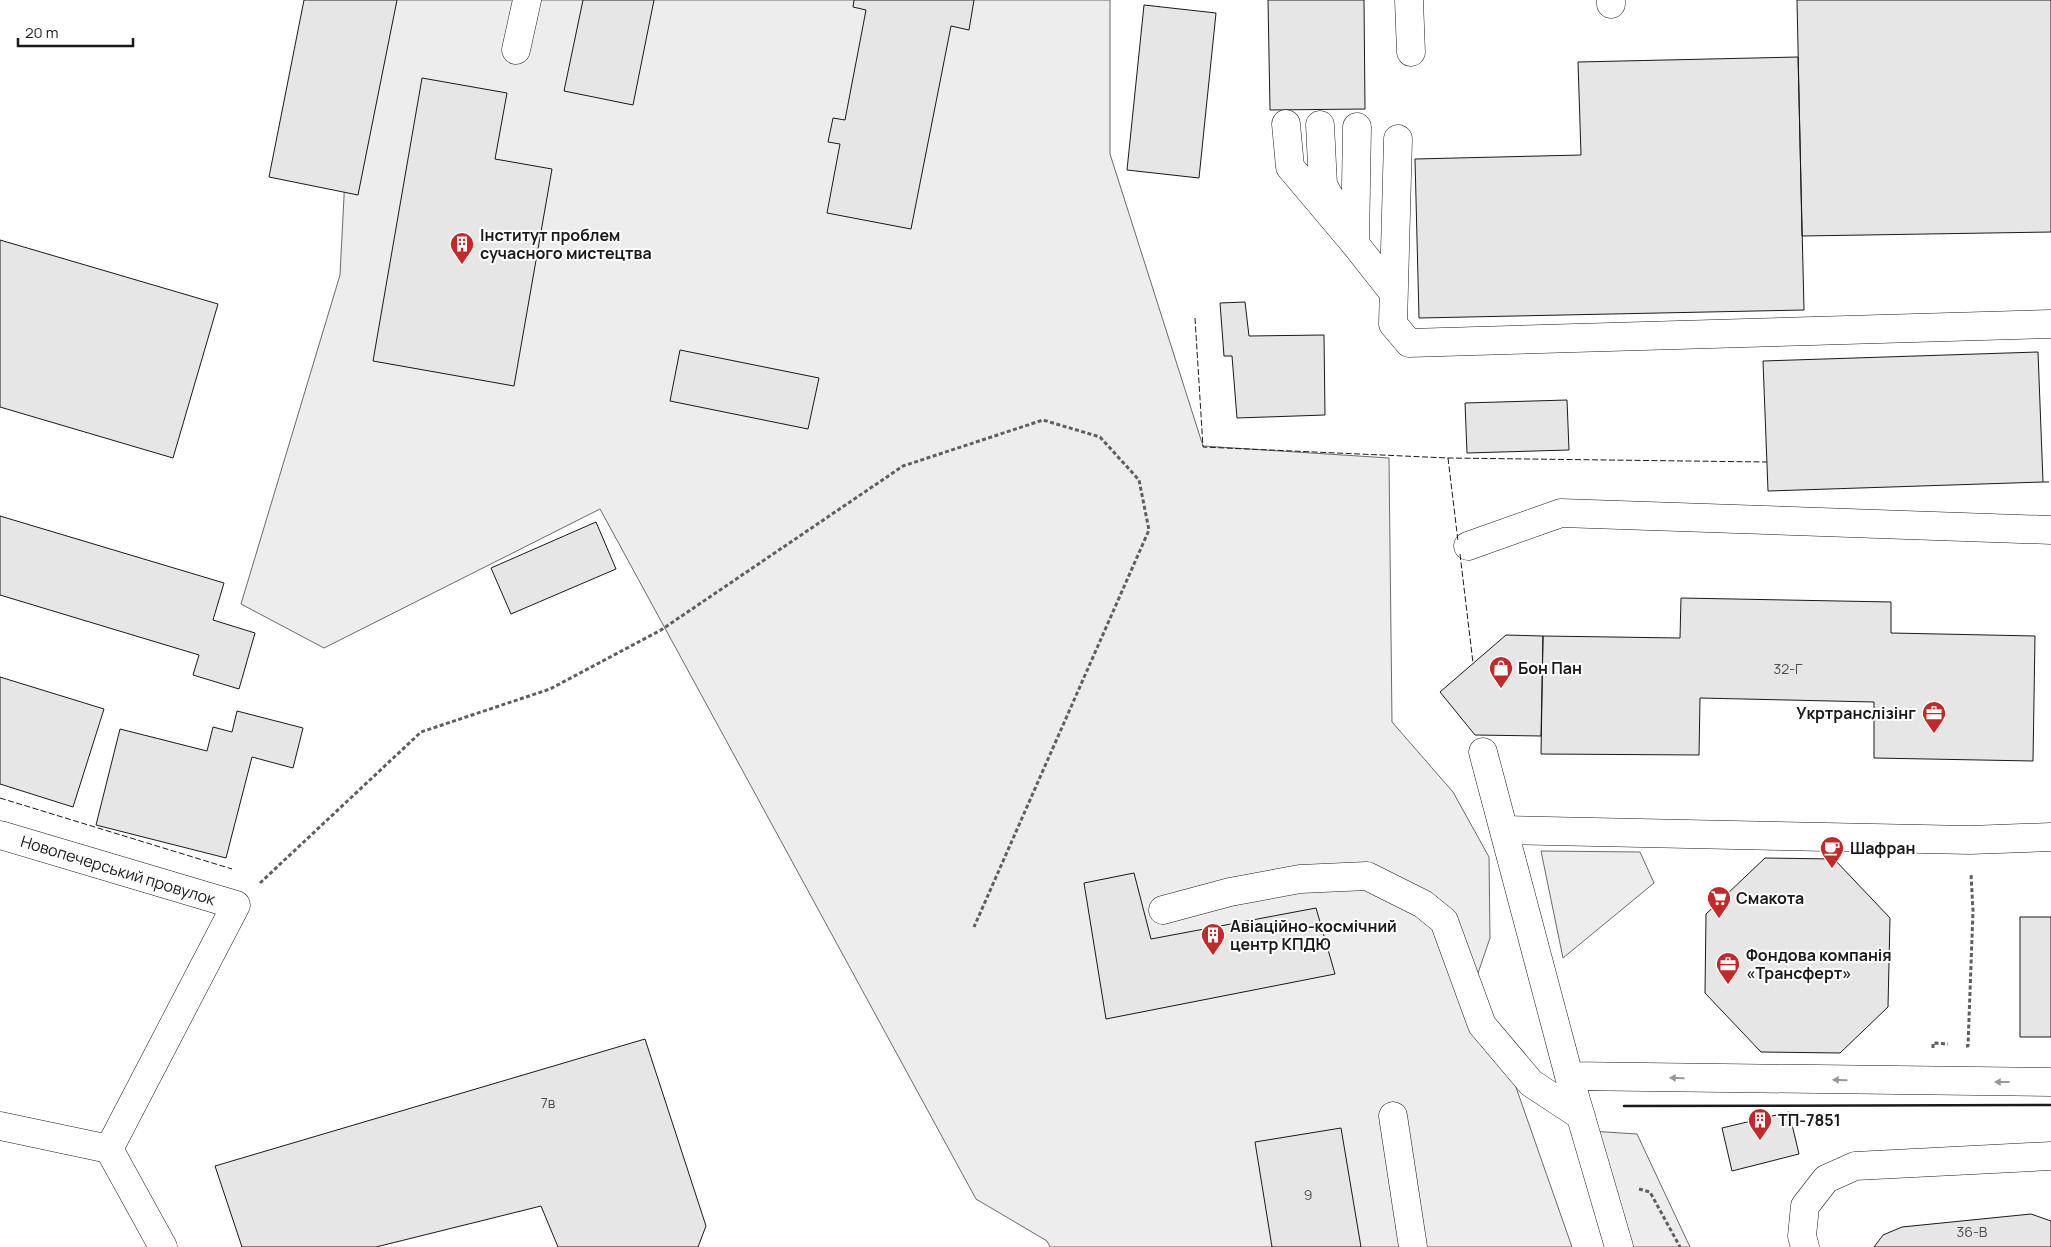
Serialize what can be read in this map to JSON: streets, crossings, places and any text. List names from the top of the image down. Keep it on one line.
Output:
{"streets":{"lane":["Новопечерський провулок"]},"places":{"building":["Інститут проблем сучасного мистецтва","Авіаційно-космічний центр КПДЮ","ТП-7851"],"shop":["Бон Пан"],"office":["Укртранслізінг","Фондова компанія «Трансферт»"],"cafe":["Шафран"],"supermarket":["Смакота"]},"house_numbers":["32-Г","7в","9","36-В"],"scale_bar":"20 m"}
